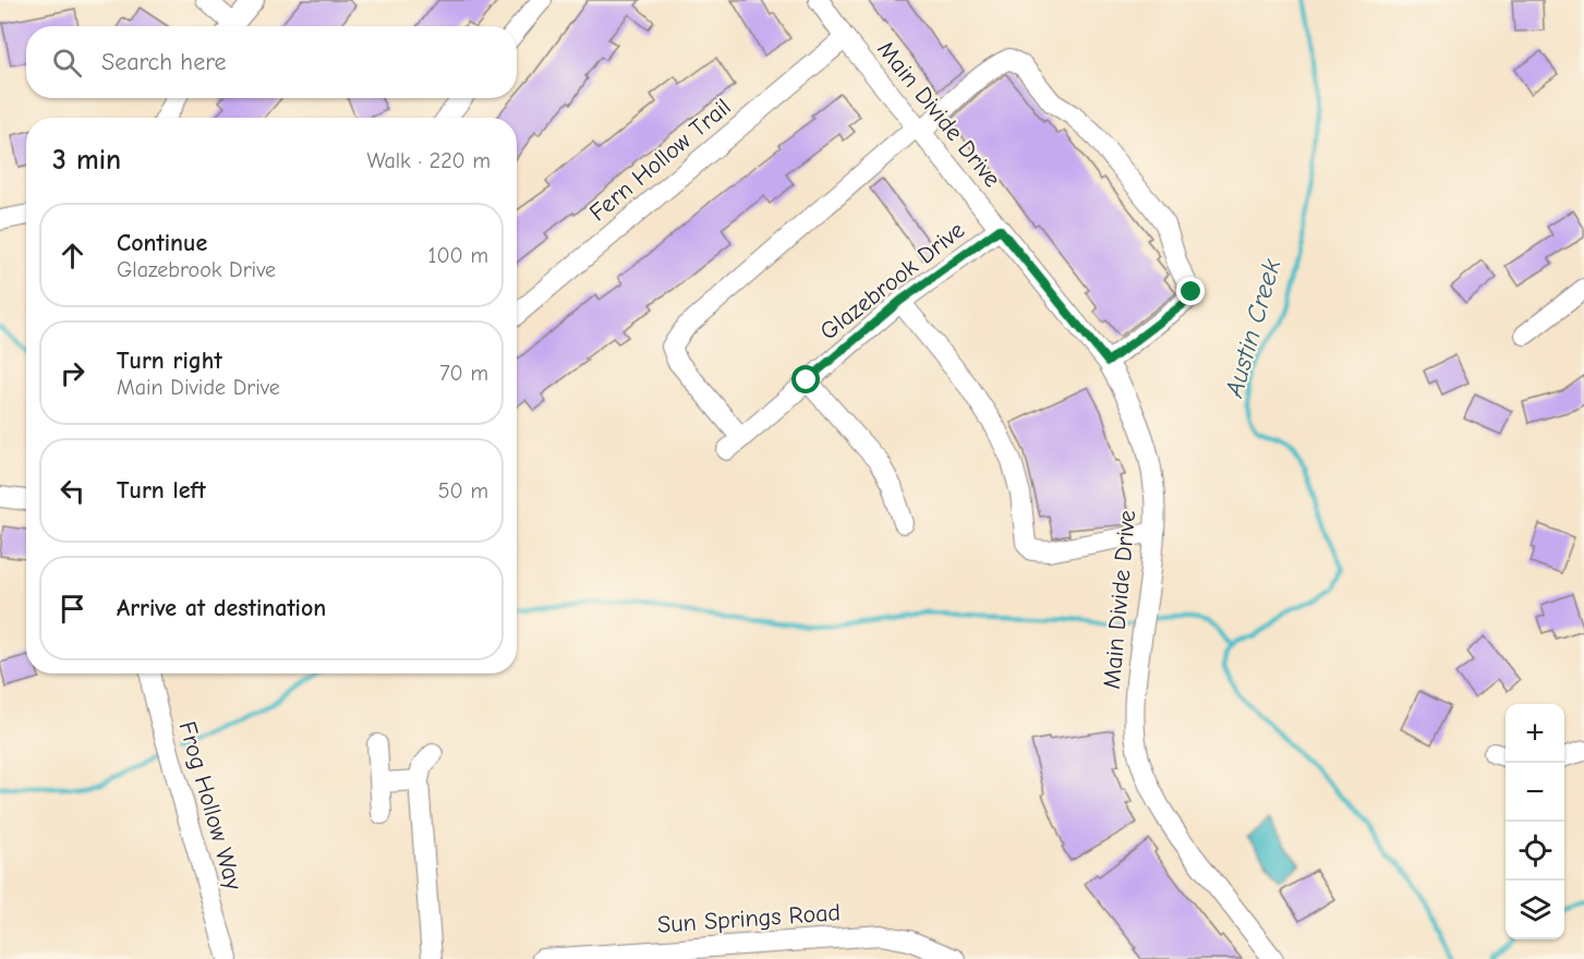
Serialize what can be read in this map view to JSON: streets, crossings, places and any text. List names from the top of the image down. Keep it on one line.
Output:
{"streets":{"street":["Main Divide Drive","Fern Hollow Trail","Glazebrook Drive","Frog Hollow Way","Sun Springs Road"]},"crossings":[["Main Divide Drive","Fern Hollow Trail"],["Main Divide Drive","Glazebrook Drive"]],"water":["Austin Creek"],"page":{"search":"Search here","heading":["3 min","Walk · 220 m"],"list":[["Continue","Glazebrook Drive","100 m"],["Turn right","Main Divide Drive","70 m"],["Turn left","50 m"],"Arrive at destination"],"map_buttons":["+","−"]}}
